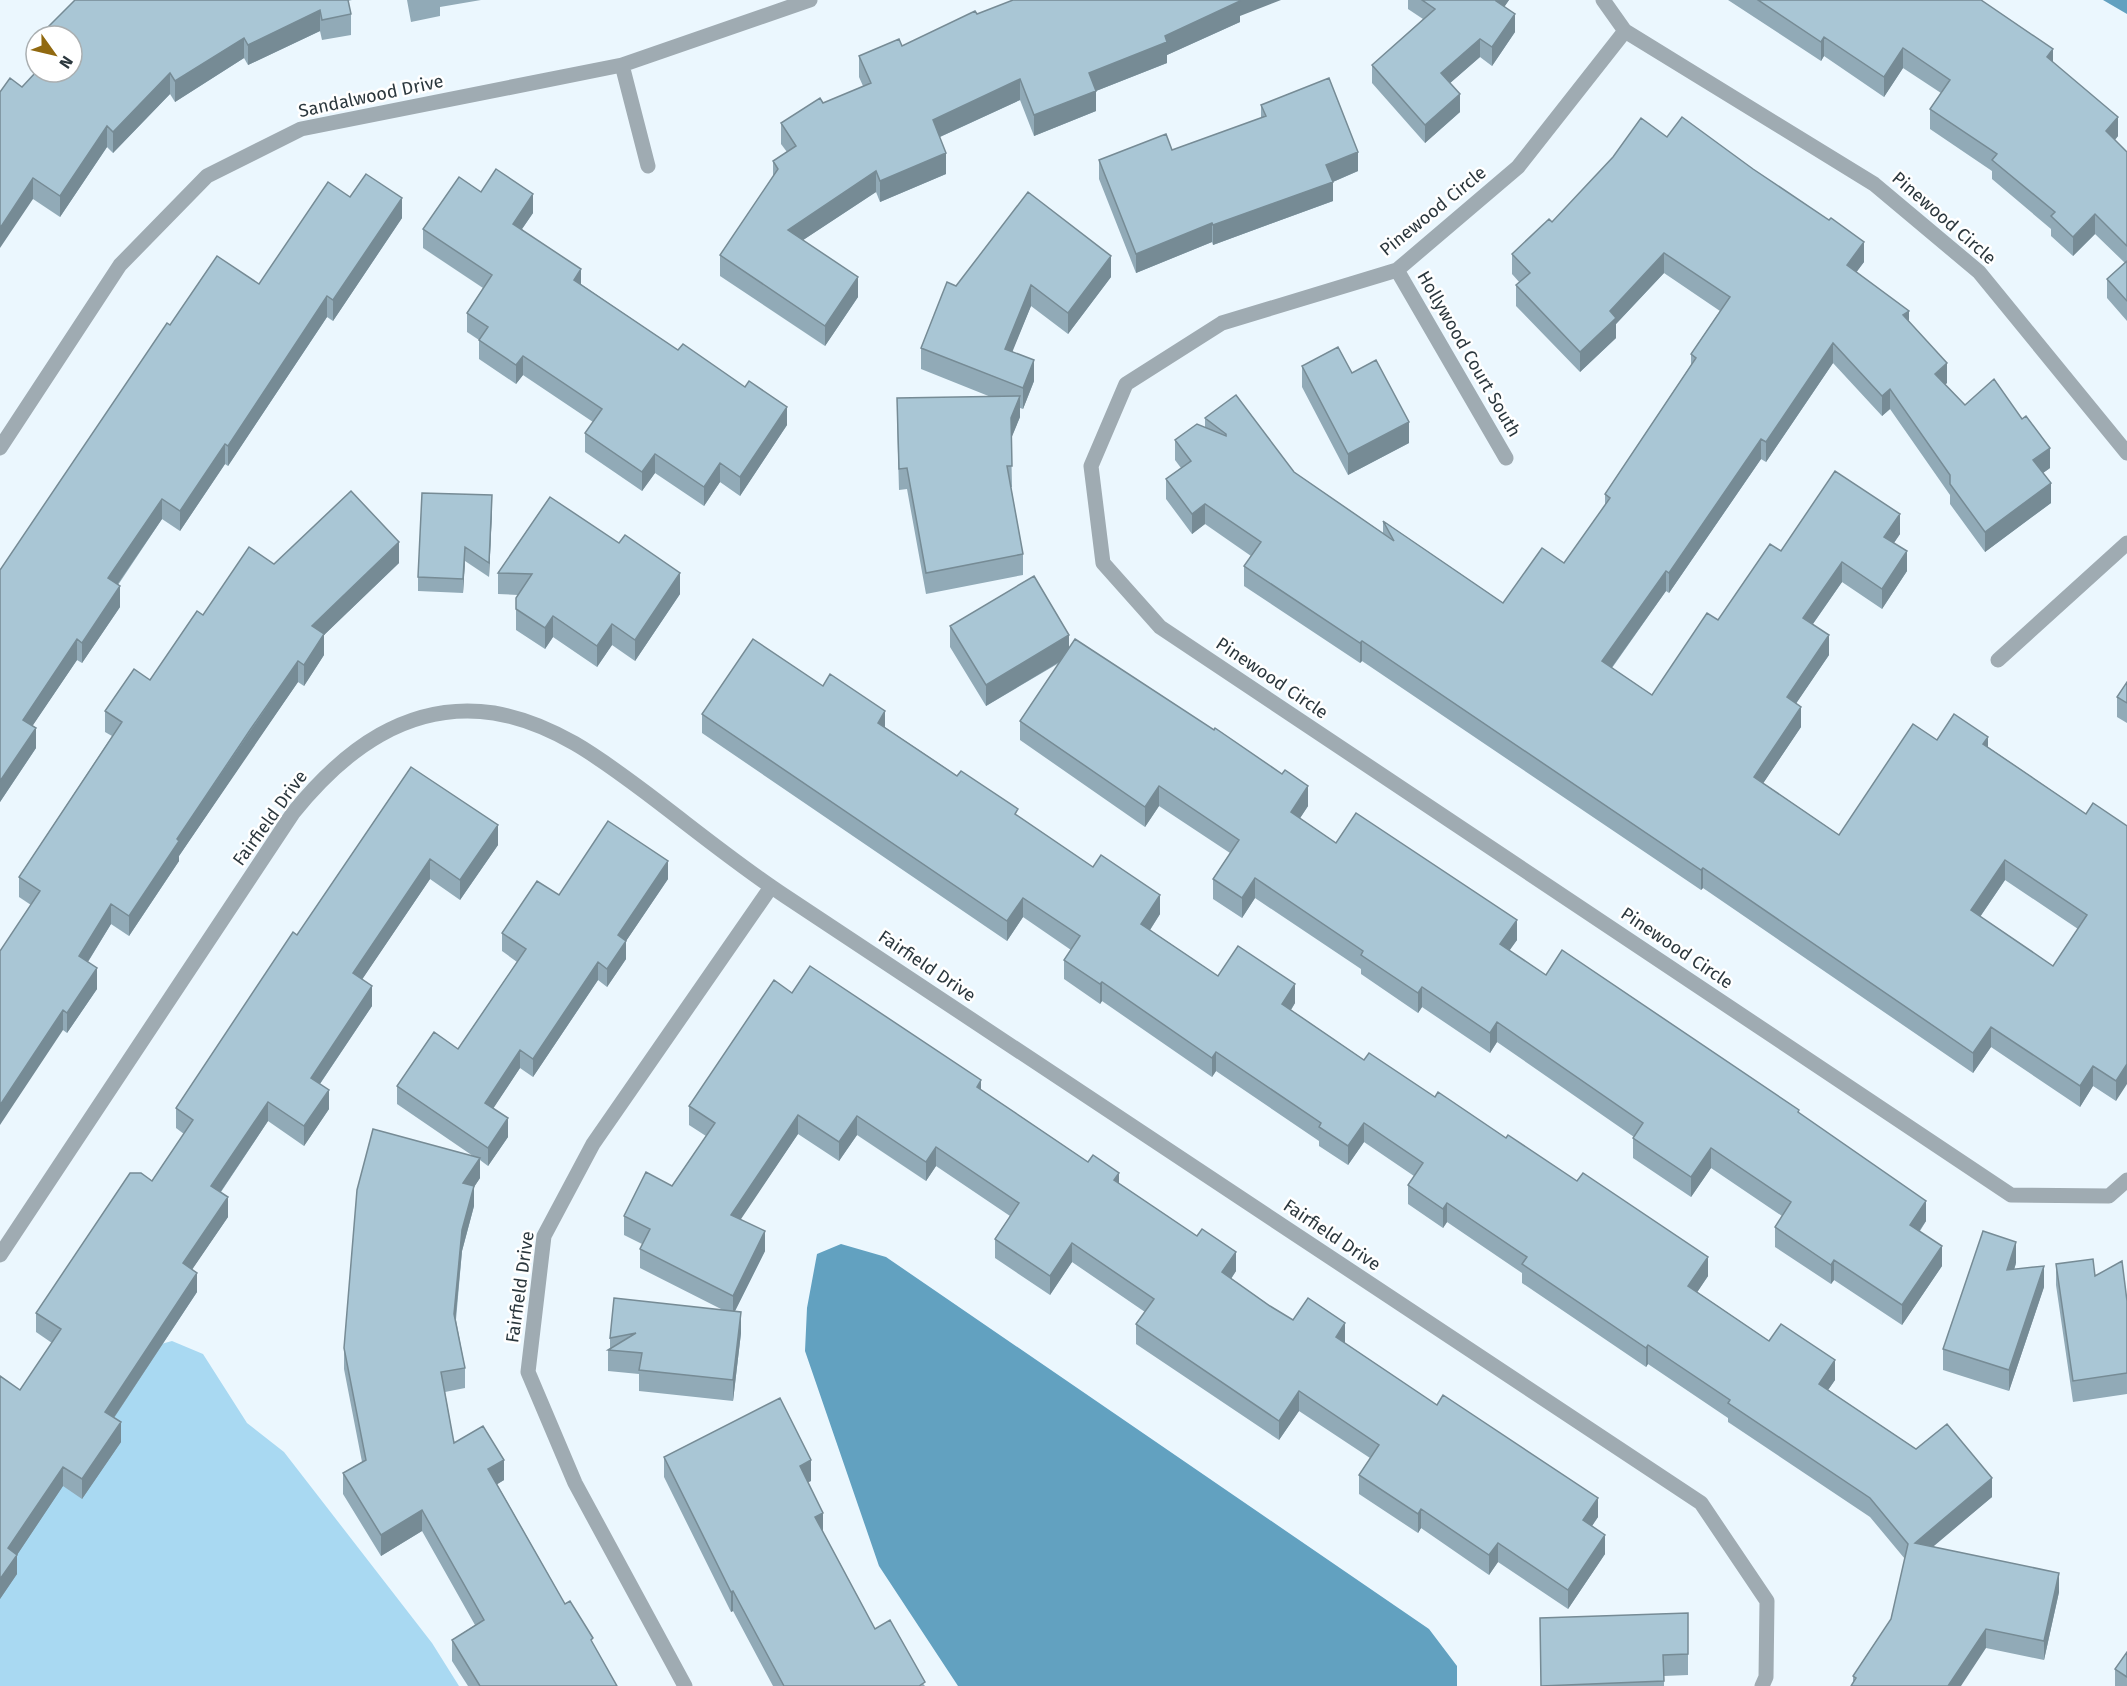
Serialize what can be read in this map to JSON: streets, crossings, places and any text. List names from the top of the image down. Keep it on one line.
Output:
{"streets":{"street":["Sandalwood Drive","Pinewood Circle","Hollywood Court South","Fairfield Drive"]},"crossings":[["Pinewood Circle","Hollywood Court South"]],"north":"bottom right"}
